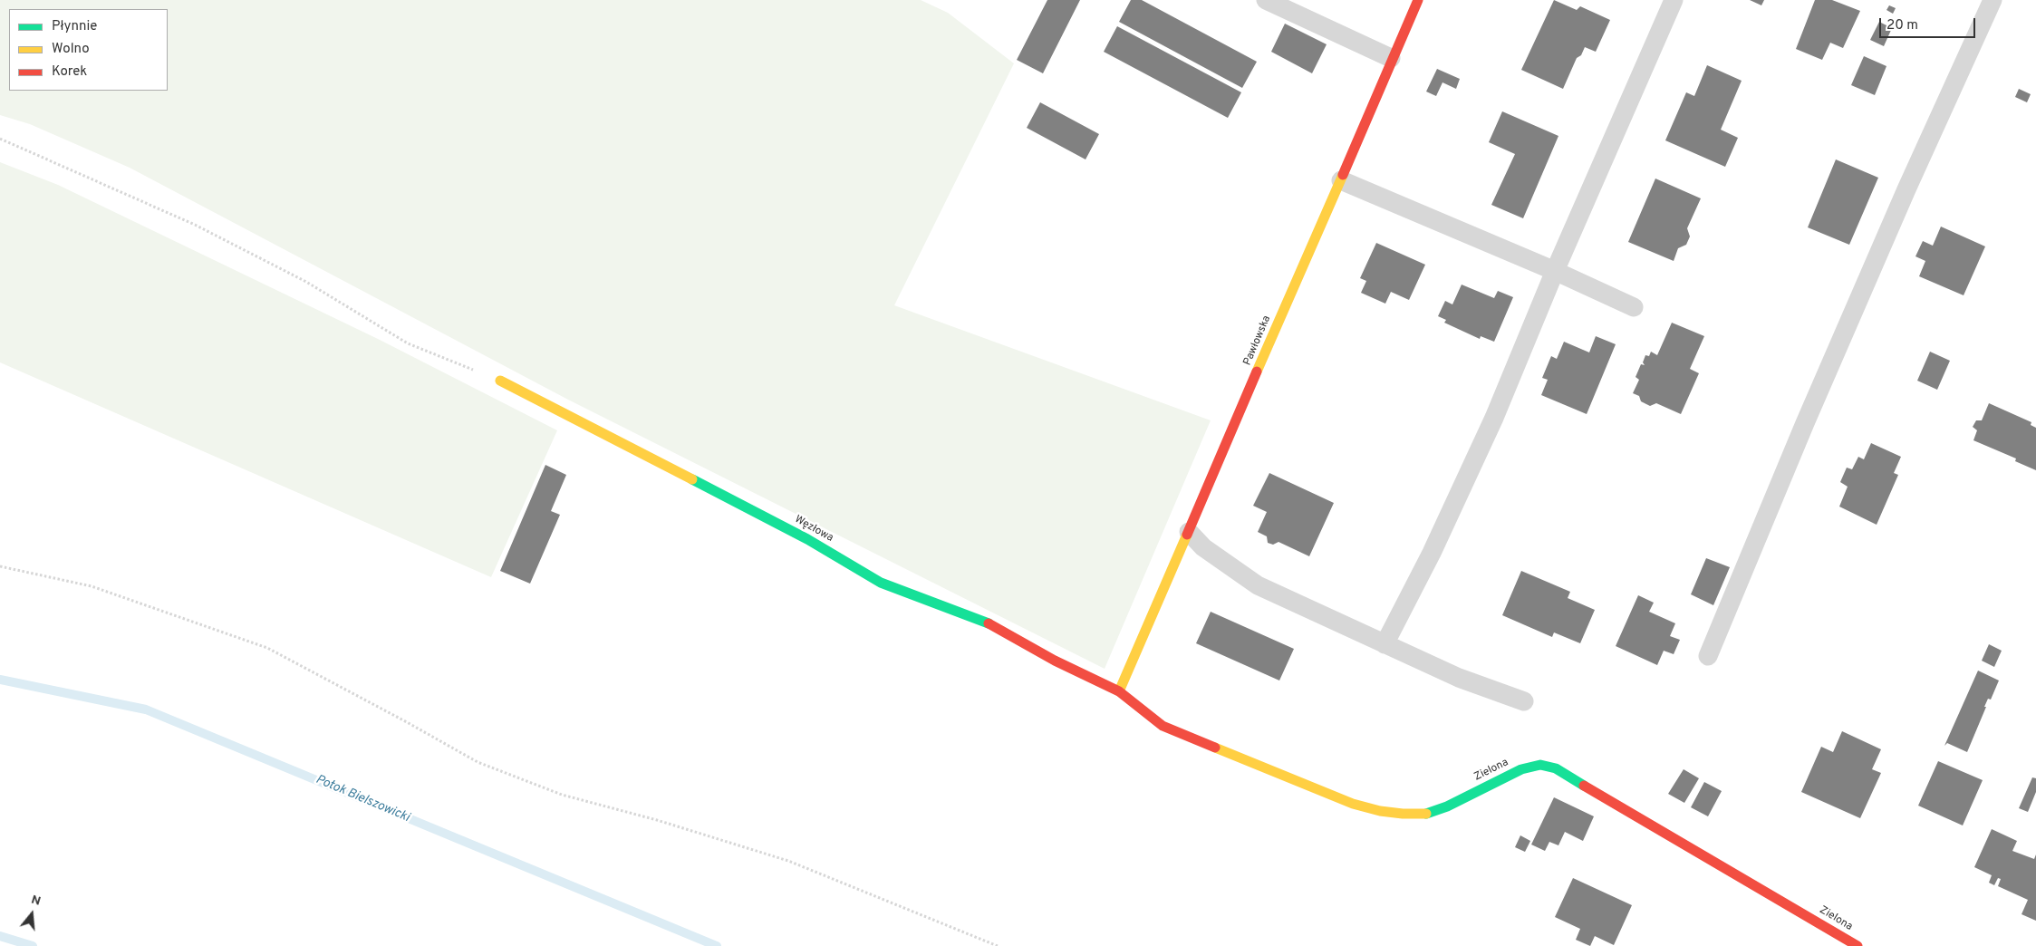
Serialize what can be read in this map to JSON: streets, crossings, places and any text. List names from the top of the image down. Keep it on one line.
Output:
{"streets":{"street":["Pawłowska","Węzłowa","Zielona"]},"crossings":[["Pawłowska","Węzłowa"],["Pawłowska","Zielona"],["Węzłowa","Zielona"]],"water":["Potok Bielszowicki"],"legend":["Płynnie","Wolno","Korek"],"scale_bar":"20 m","north":"top"}
